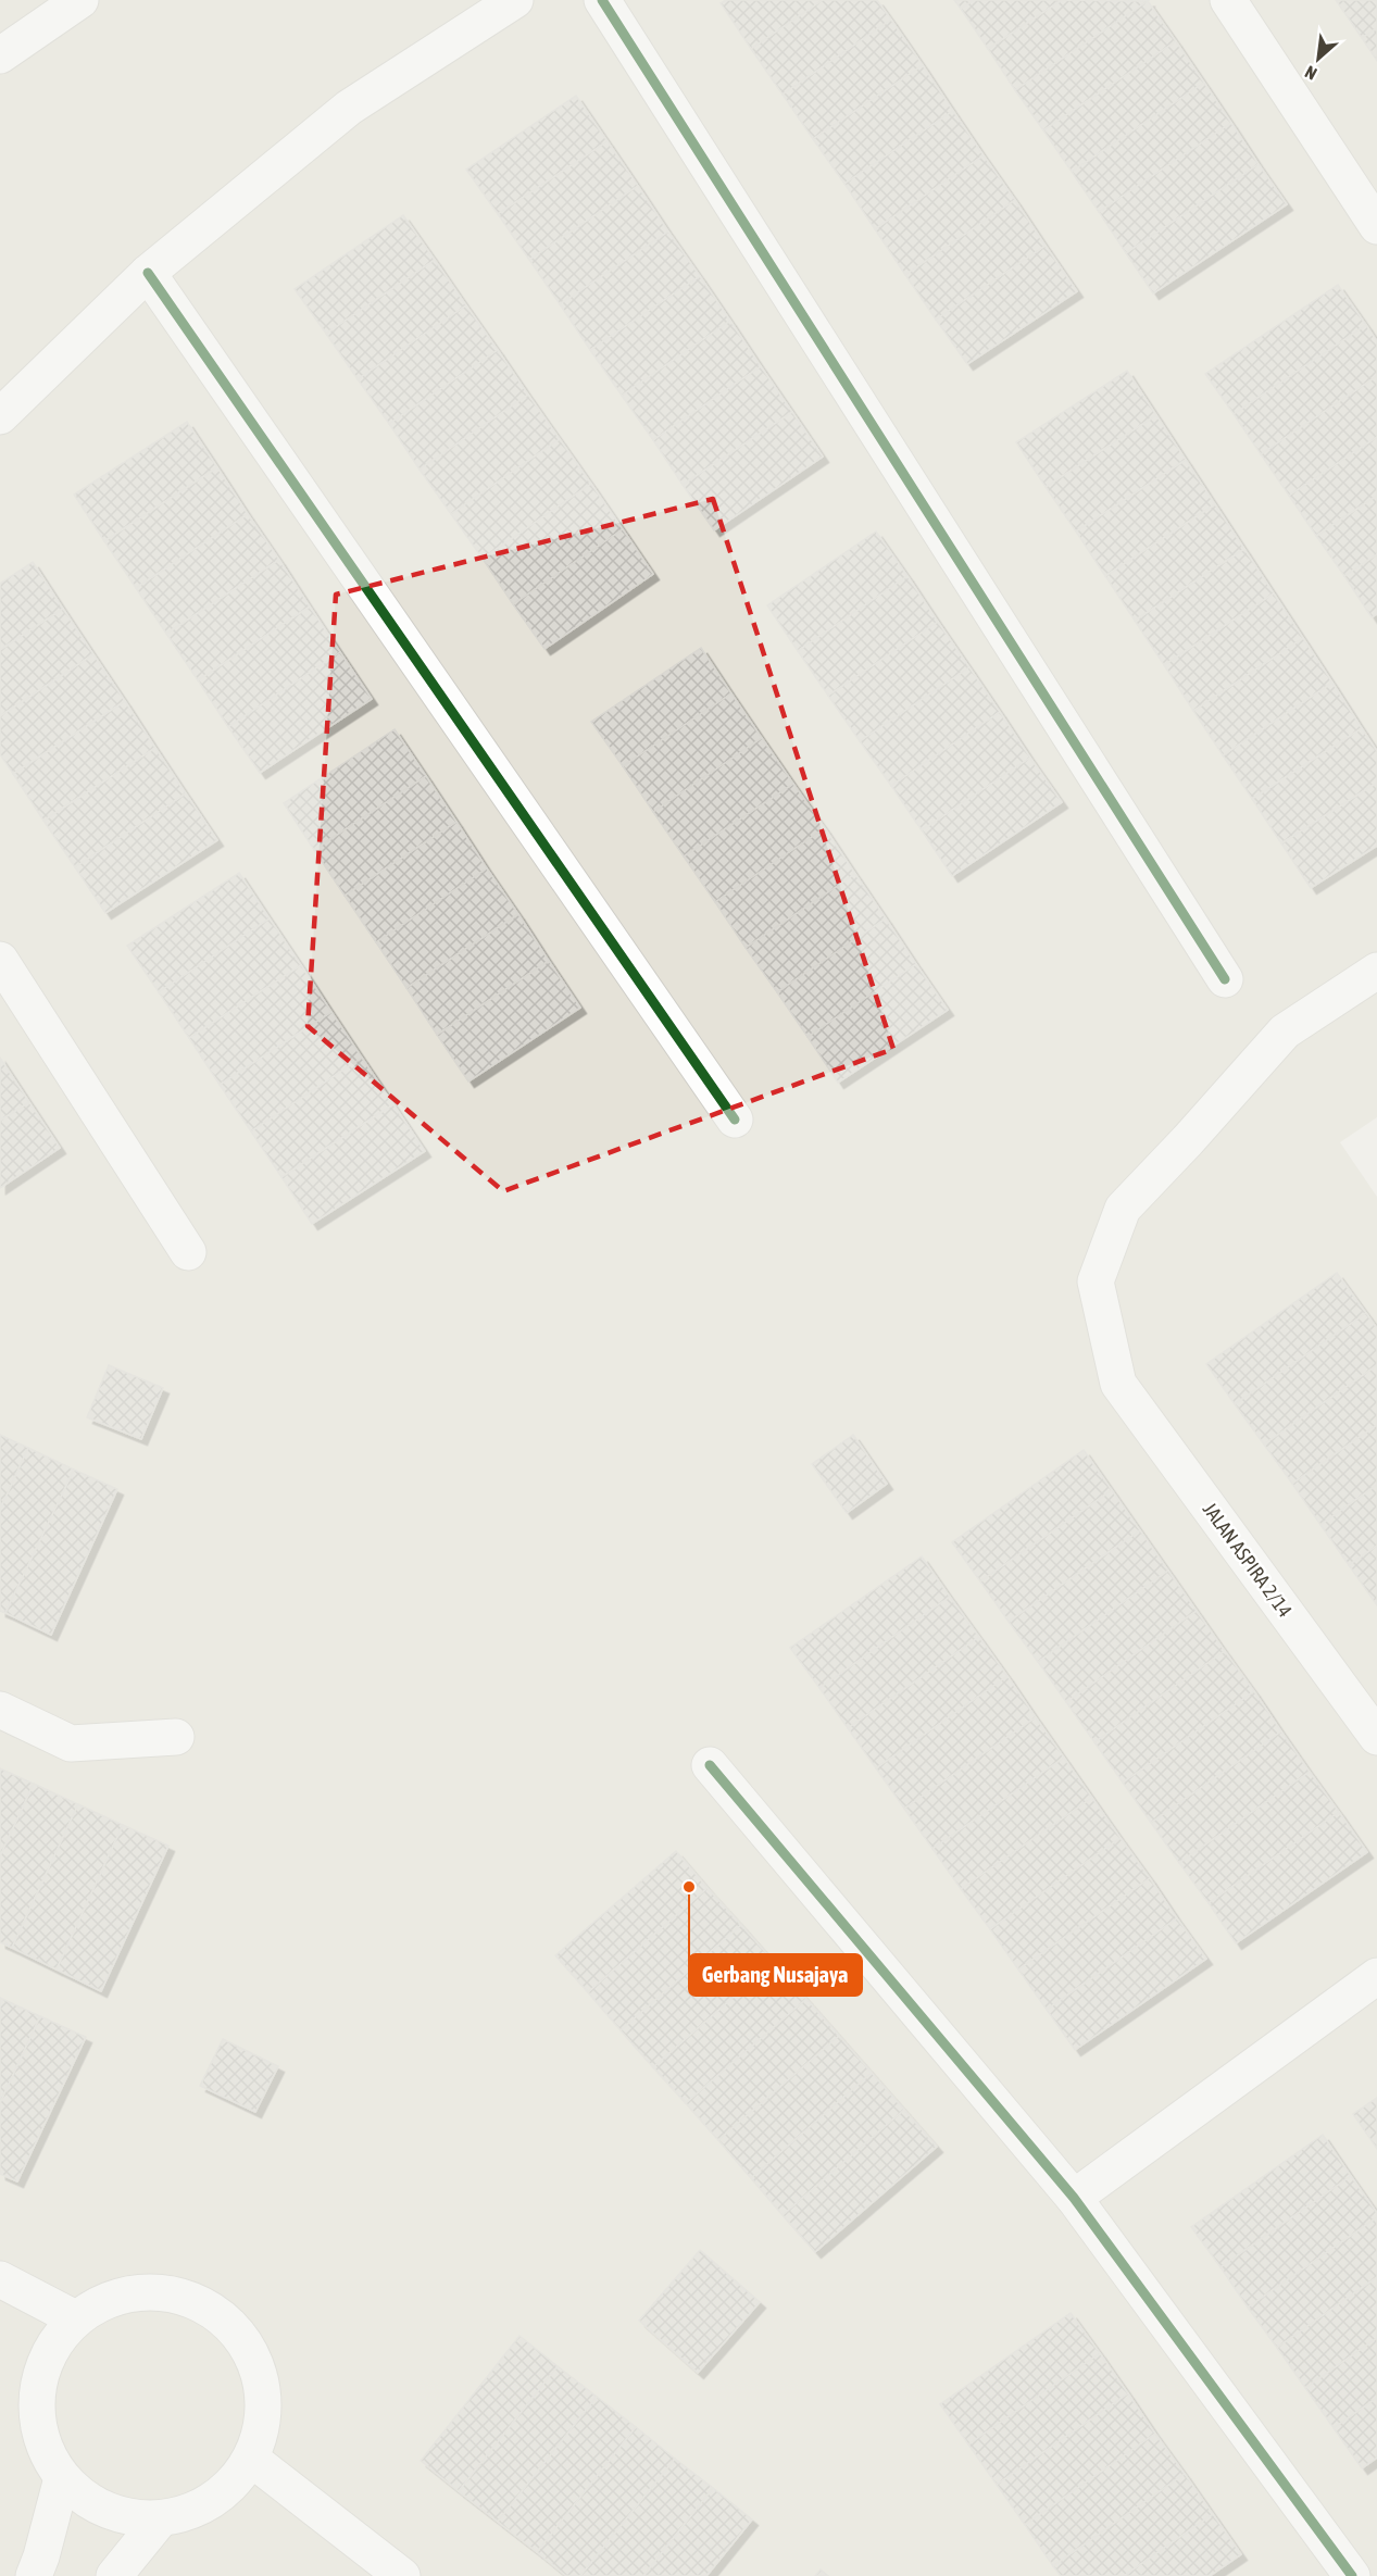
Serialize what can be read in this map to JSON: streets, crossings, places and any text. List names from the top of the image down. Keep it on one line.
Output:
{"streets":{"street":["JALAN ASPIRA 2/14"]},"places":["Gerbang Nusajaya"],"north":"bottom left"}
